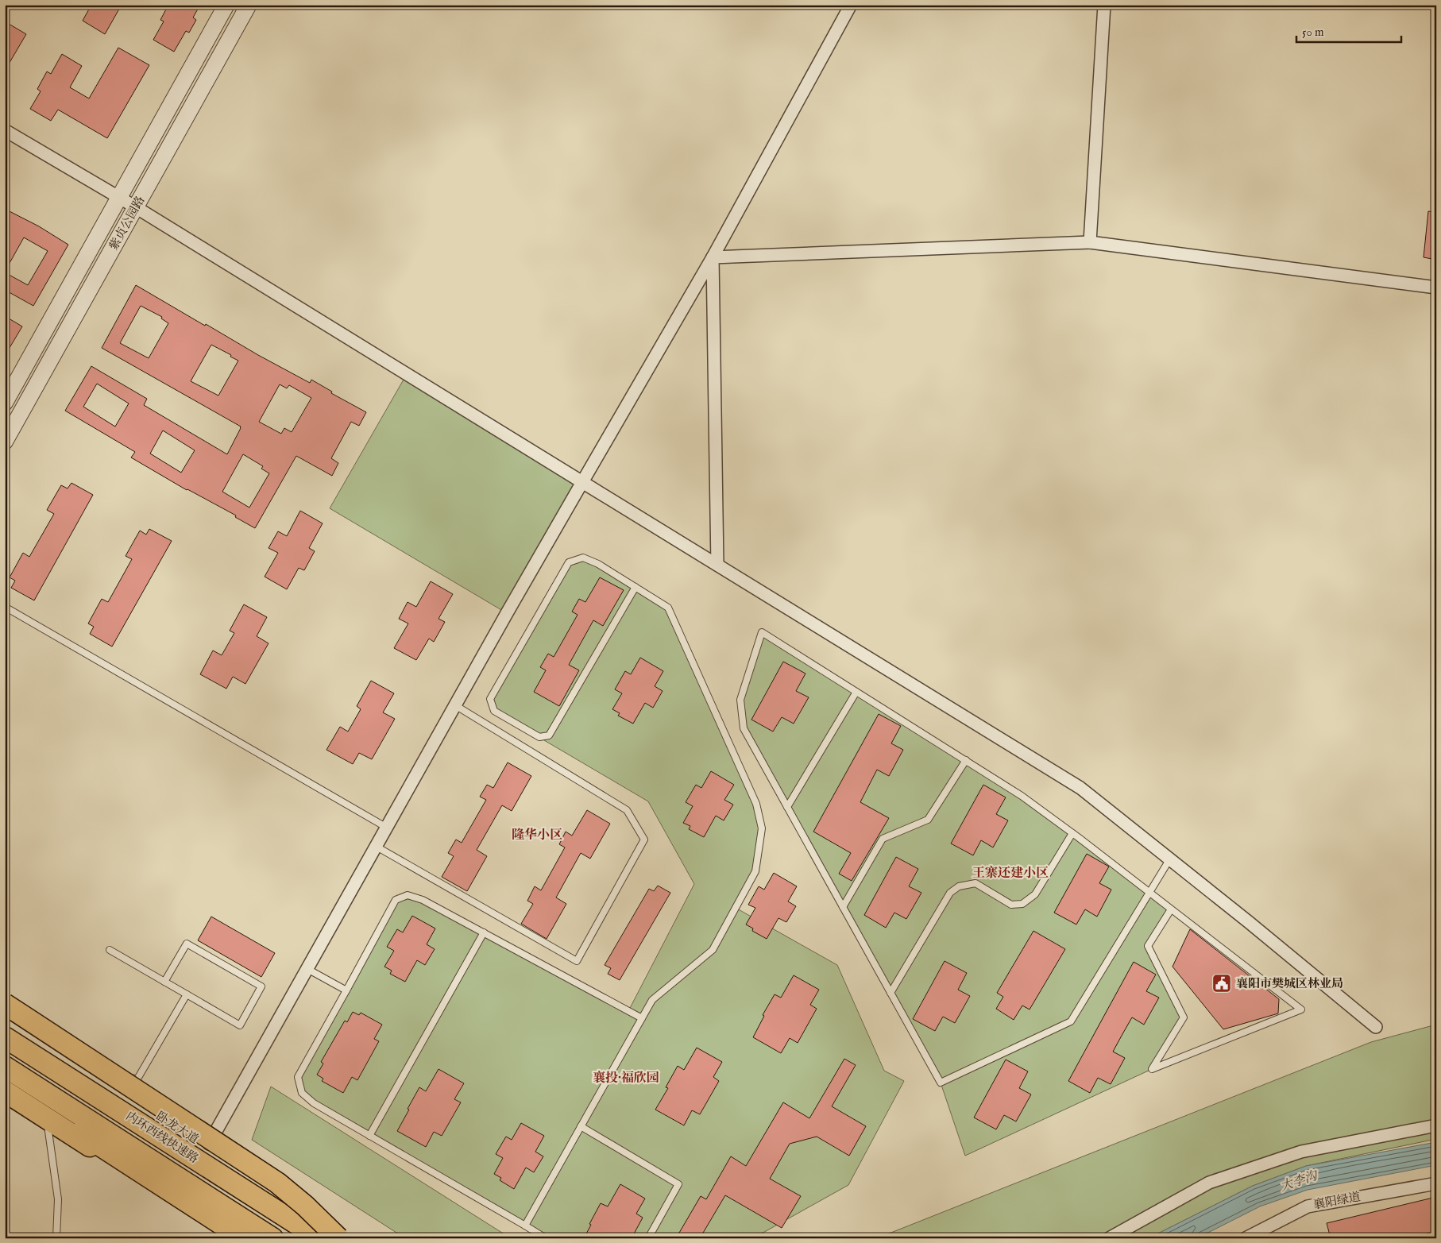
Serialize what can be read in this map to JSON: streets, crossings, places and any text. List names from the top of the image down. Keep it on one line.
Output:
{"streets":{"highway":["卧龙大道","内环西线快速路"],"street":["紫贞公园路","襄阳绿道"]},"districts":["隆华小区","王寨还建小区","襄投·福欣园"],"water":["大李沟"],"places":{"public building":["襄阳市樊城区林业局"]},"scale_bar":"50 m"}
